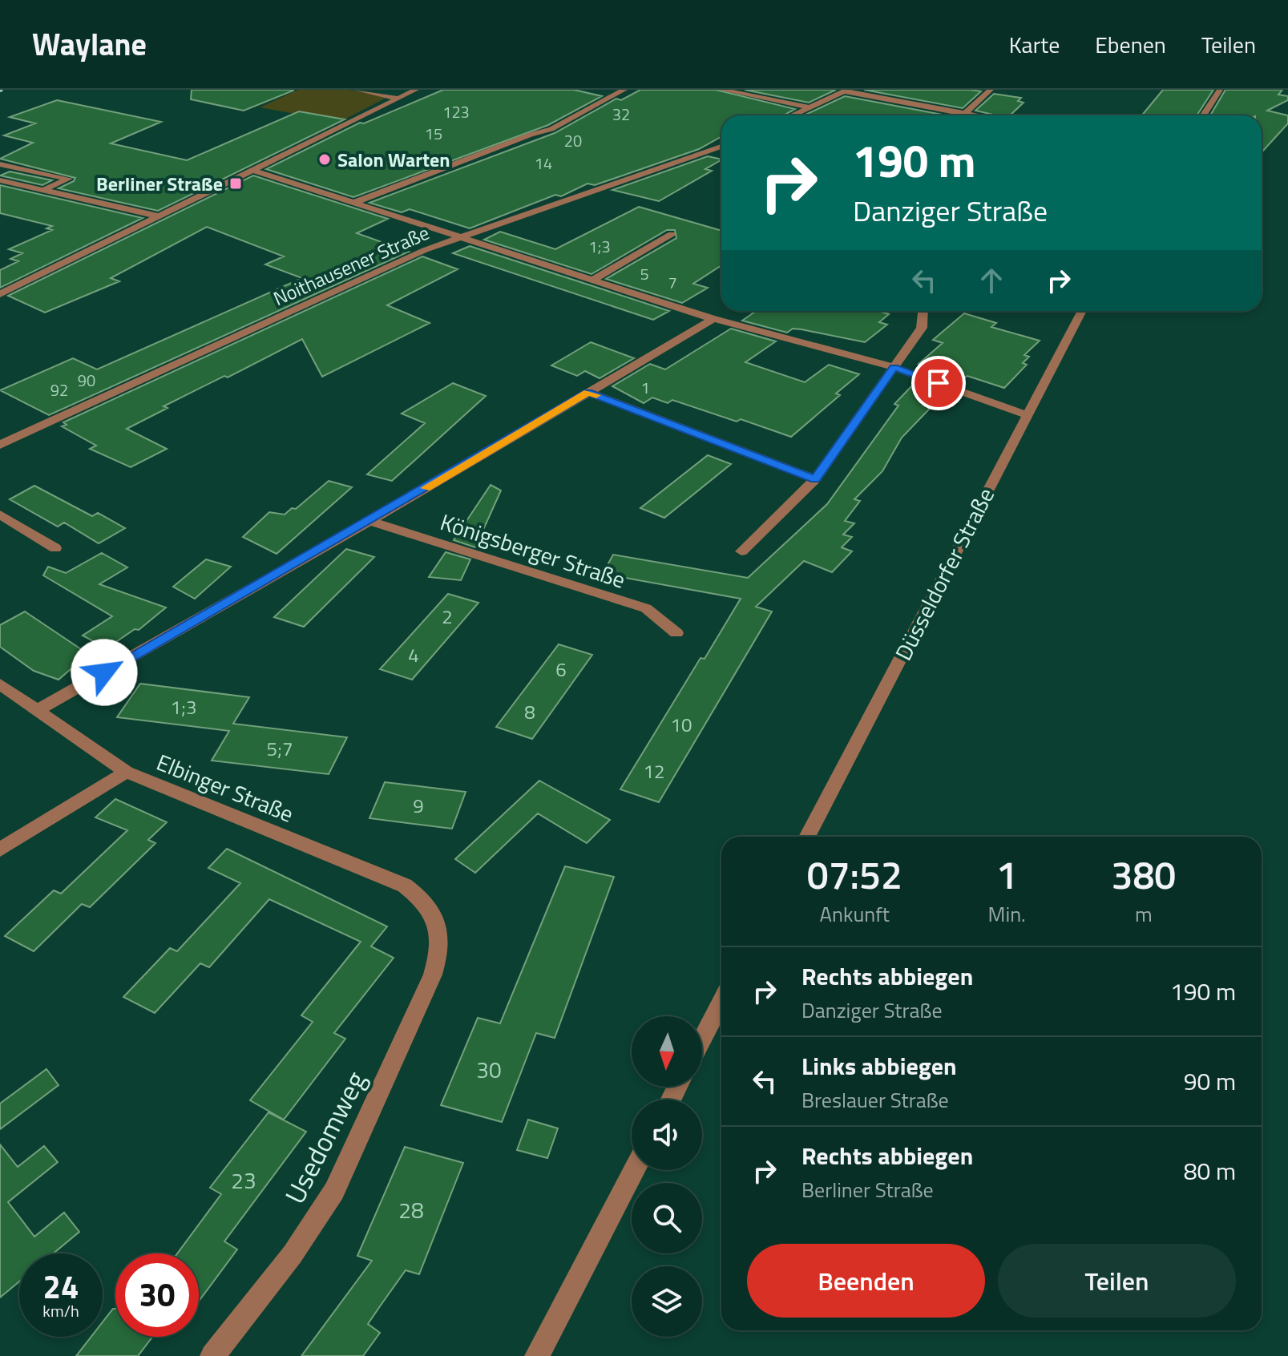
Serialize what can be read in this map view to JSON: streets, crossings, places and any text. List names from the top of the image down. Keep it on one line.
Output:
{"streets":{"street":["Noithausener Straße","Königsberger Straße","Düsseldorfer Straße","Elbinger Straße","Usedomweg"]},"crossings":[["Elbinger Straße","Usedomweg"]],"places":{"other":["Salon Warten"],"transit":["Berliner Straße"]},"house_numbers":["123","32","15","20","14","1;3","5","7","90","1","92","2","4","6","1;3","8","10","5;7","12","9","30","23","28"],"north":"bottom","page":{"header":"Waylane","nav":["Karte","Ebenen","Teilen"],"turn":["190 m","Danziger Straße"],"eta":["07:52","Ankunft","1","Min.","380","m"],"list":[{"name":"Rechts abbiegen","note":"Danziger Straße","value":"190 m"},{"name":"Links abbiegen","note":"Breslauer Straße","value":"90 m"},{"name":"Rechts abbiegen","note":"Berliner Straße","value":"80 m"}],"buttons":["Beenden","Teilen"],"speed":"24 km/h","limit":"30"}}
